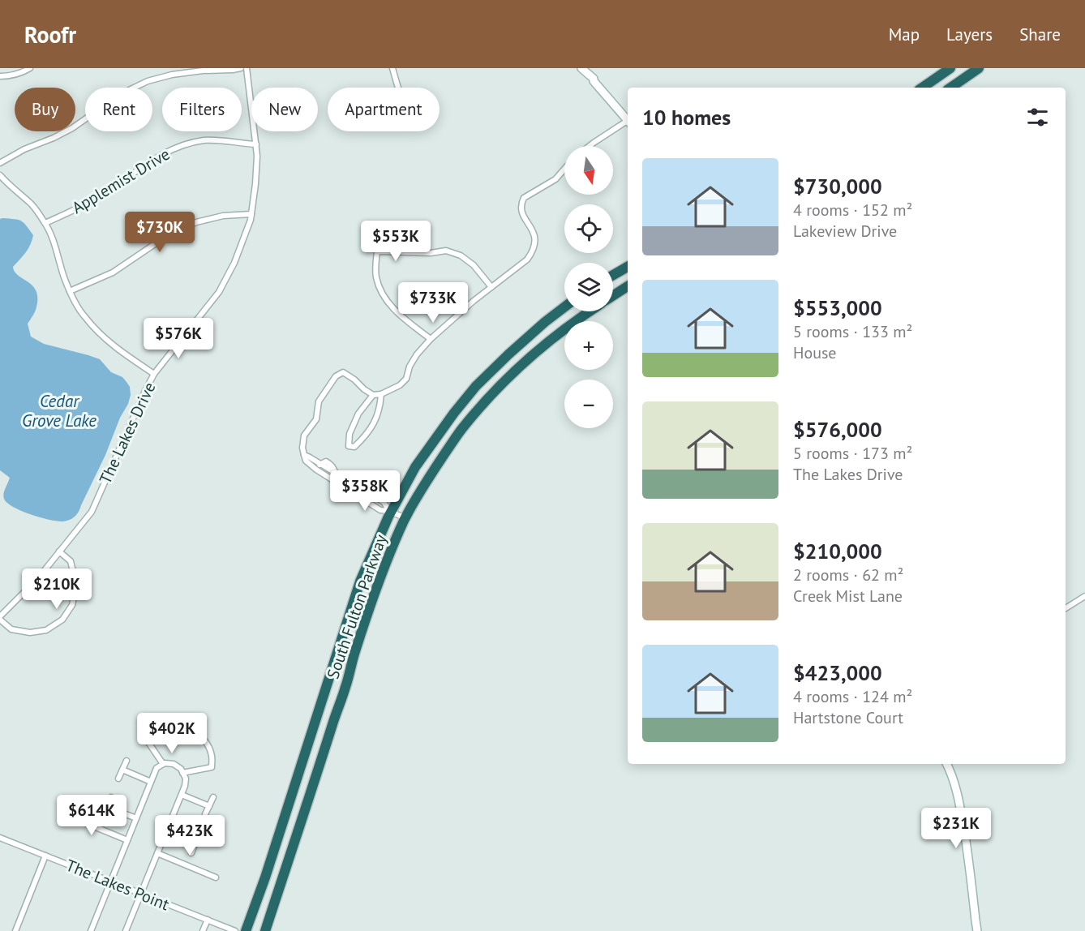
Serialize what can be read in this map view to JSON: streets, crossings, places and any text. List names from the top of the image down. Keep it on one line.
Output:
{"streets":{"highway":["South Fulton Parkway"],"street":["Applemist Drive","The Lakes Drive","The Lakes Point"]},"crossings":[["Applemist Drive","The Lakes Drive"]],"water":["Cedar Grove Lake"],"north":"bottom","page":{"header":"Roofr","nav":["Map","Layers","Share"],"chip":["Buy","Rent","Filters","New","Apartment"],"heading":"10 homes","map_buttons":["+","−"],"list":[{"name":"$730,000","note":"4 rooms · 152 m² · Lakeview Drive"},{"name":"$553,000","note":"5 rooms · 133 m² · House"},{"name":"$576,000","note":"5 rooms · 173 m² · The Lakes Drive"},{"name":"$210,000","note":"2 rooms · 62 m² · Creek Mist Lane"},{"name":"$423,000","note":"4 rooms · 124 m² · Hartstone Court"}],"price":["$730K","$553K","$733K","$576K","$358K","$210K","$402K","$614K","$231K","$423K"]}}
